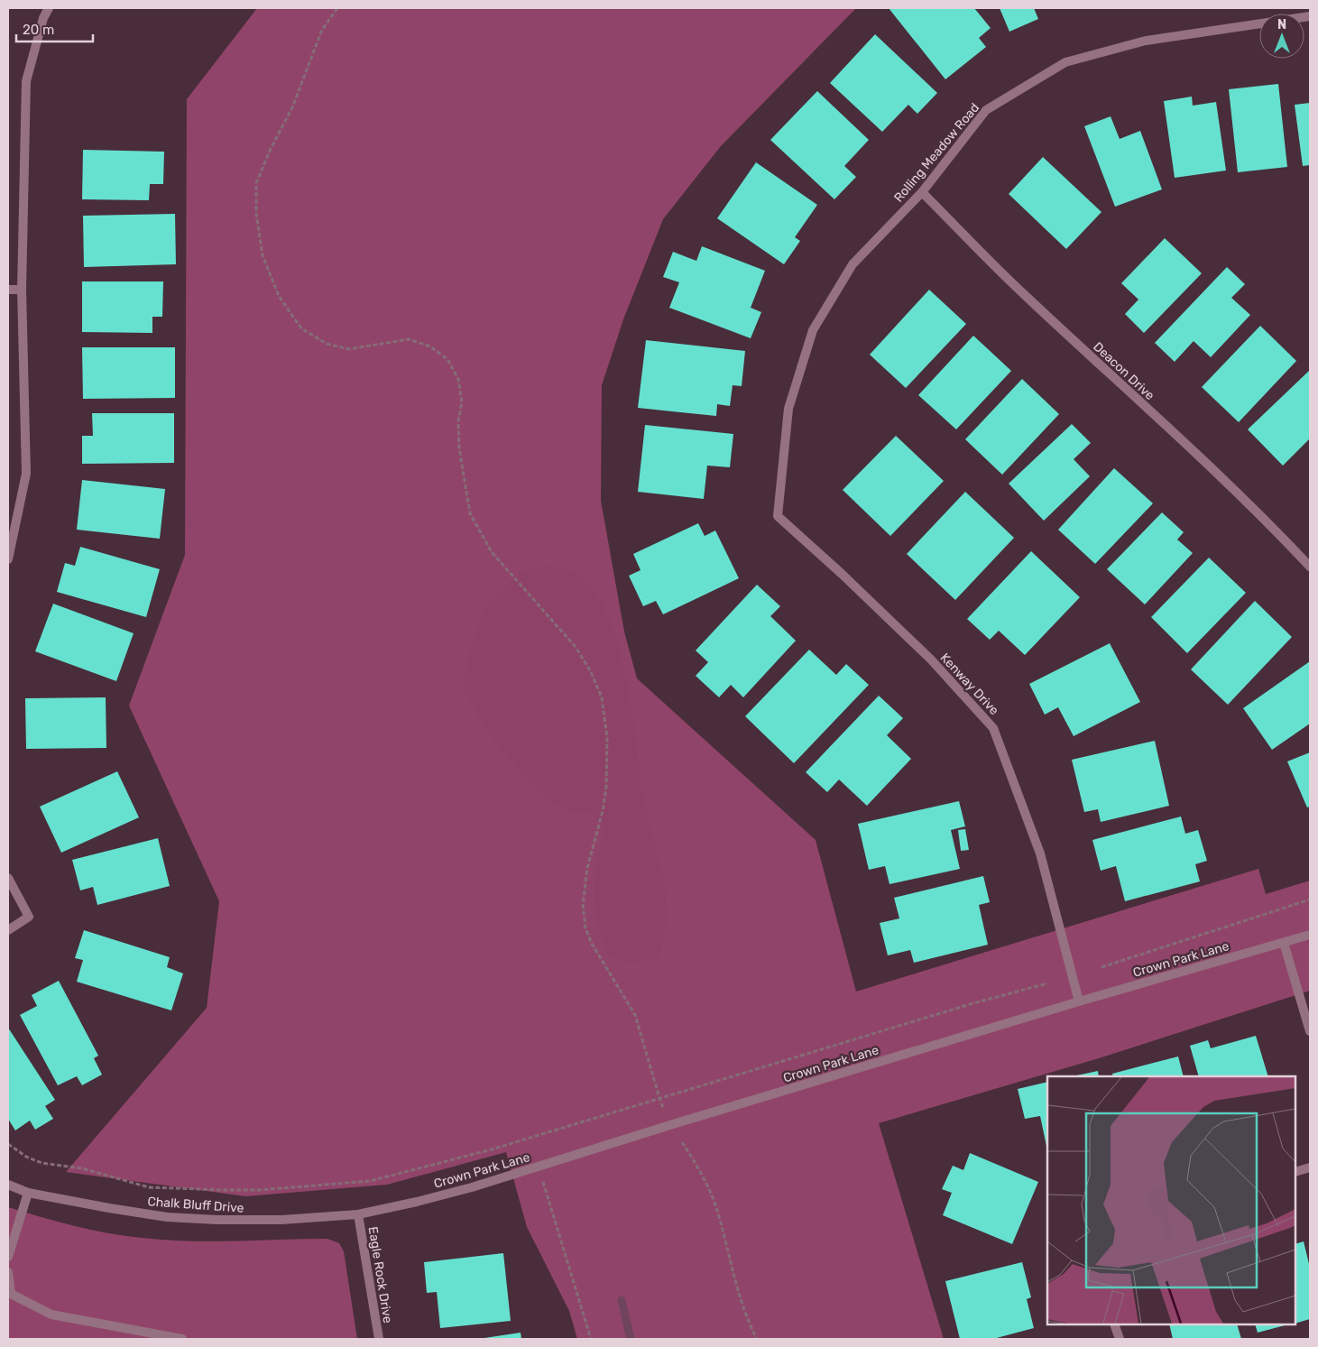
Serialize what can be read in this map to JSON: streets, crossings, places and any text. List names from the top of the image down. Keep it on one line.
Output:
{"streets":{"street":["Rolling Meadow Road","Deacon Drive","Kenway Drive","Crown Park Lane","Chalk Bluff Drive","Eagle Rock Drive"]},"crossings":[["Rolling Meadow Road","Deacon Drive"],["Rolling Meadow Road","Kenway Drive"],["Kenway Drive","Crown Park Lane"],["Crown Park Lane","Chalk Bluff Drive"],["Crown Park Lane","Eagle Rock Drive"],["Chalk Bluff Drive","Eagle Rock Drive"]],"scale_bar":"20 m","north":"top"}
